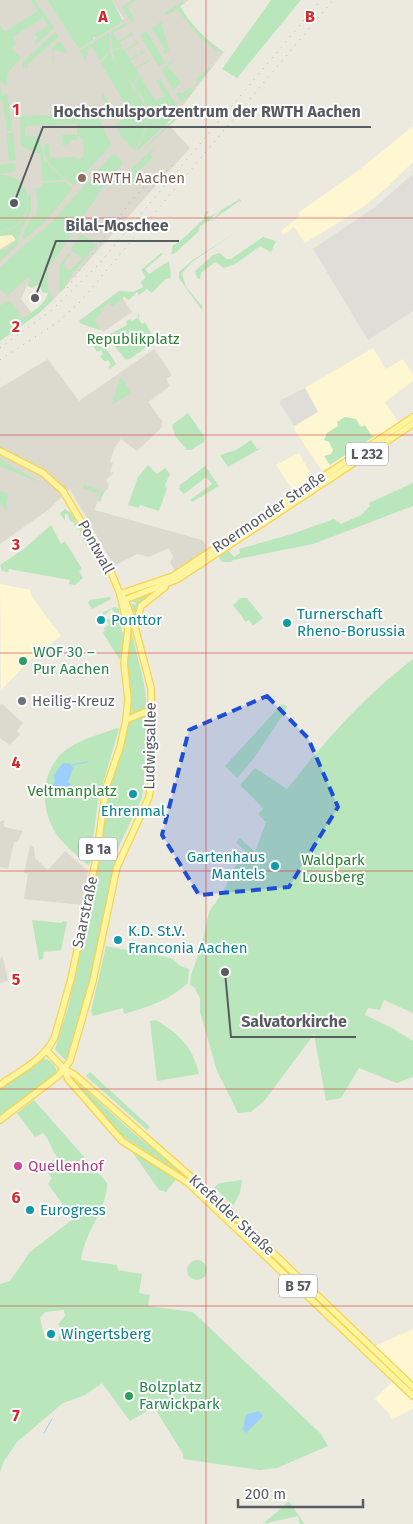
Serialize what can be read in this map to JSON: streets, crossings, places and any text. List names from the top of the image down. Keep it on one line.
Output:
{"streets":{"main road":["L 232","Roermonder Straße","Pontwall","Ludwigsallee","B 1a","Saarstraße","Krefelder Straße","B 57"]},"crossings":[["Roermonder Straße","Pontwall"],["Roermonder Straße","Ludwigsallee"],["Roermonder Straße","Saarstraße"],["Pontwall","Saarstraße"],["Ludwigsallee","B 1a"],["Ludwigsallee","Saarstraße"],["Ludwigsallee","Krefelder Straße"],["B 1a","Saarstraße"],["B 1a","Krefelder Straße"],["Saarstraße","Krefelder Straße"]],"parks":["Republikplatz","Veltmanplatz","Waldpark Lousberg"],"places":["RWTH Aachen","Hochschulsportzentrum der RWTH Aachen","Bilal-Moschee","Ponttor","Turnerschaft Rheno-Borussia","WOF 30 – Pur Aachen","Heilig-Kreuz","Ehrenmal","Gartenhaus Mantels","K.D. St.V. Franconia Aachen","Salvatorkirche","Quellenhof","Eurogress","Wingertsberg","Bolzplatz Farwickpark"],"scale_bar":"200 m","grid":{"columns":["A","B"],"rows":["1","2","3","4","5","6","7"]}}
